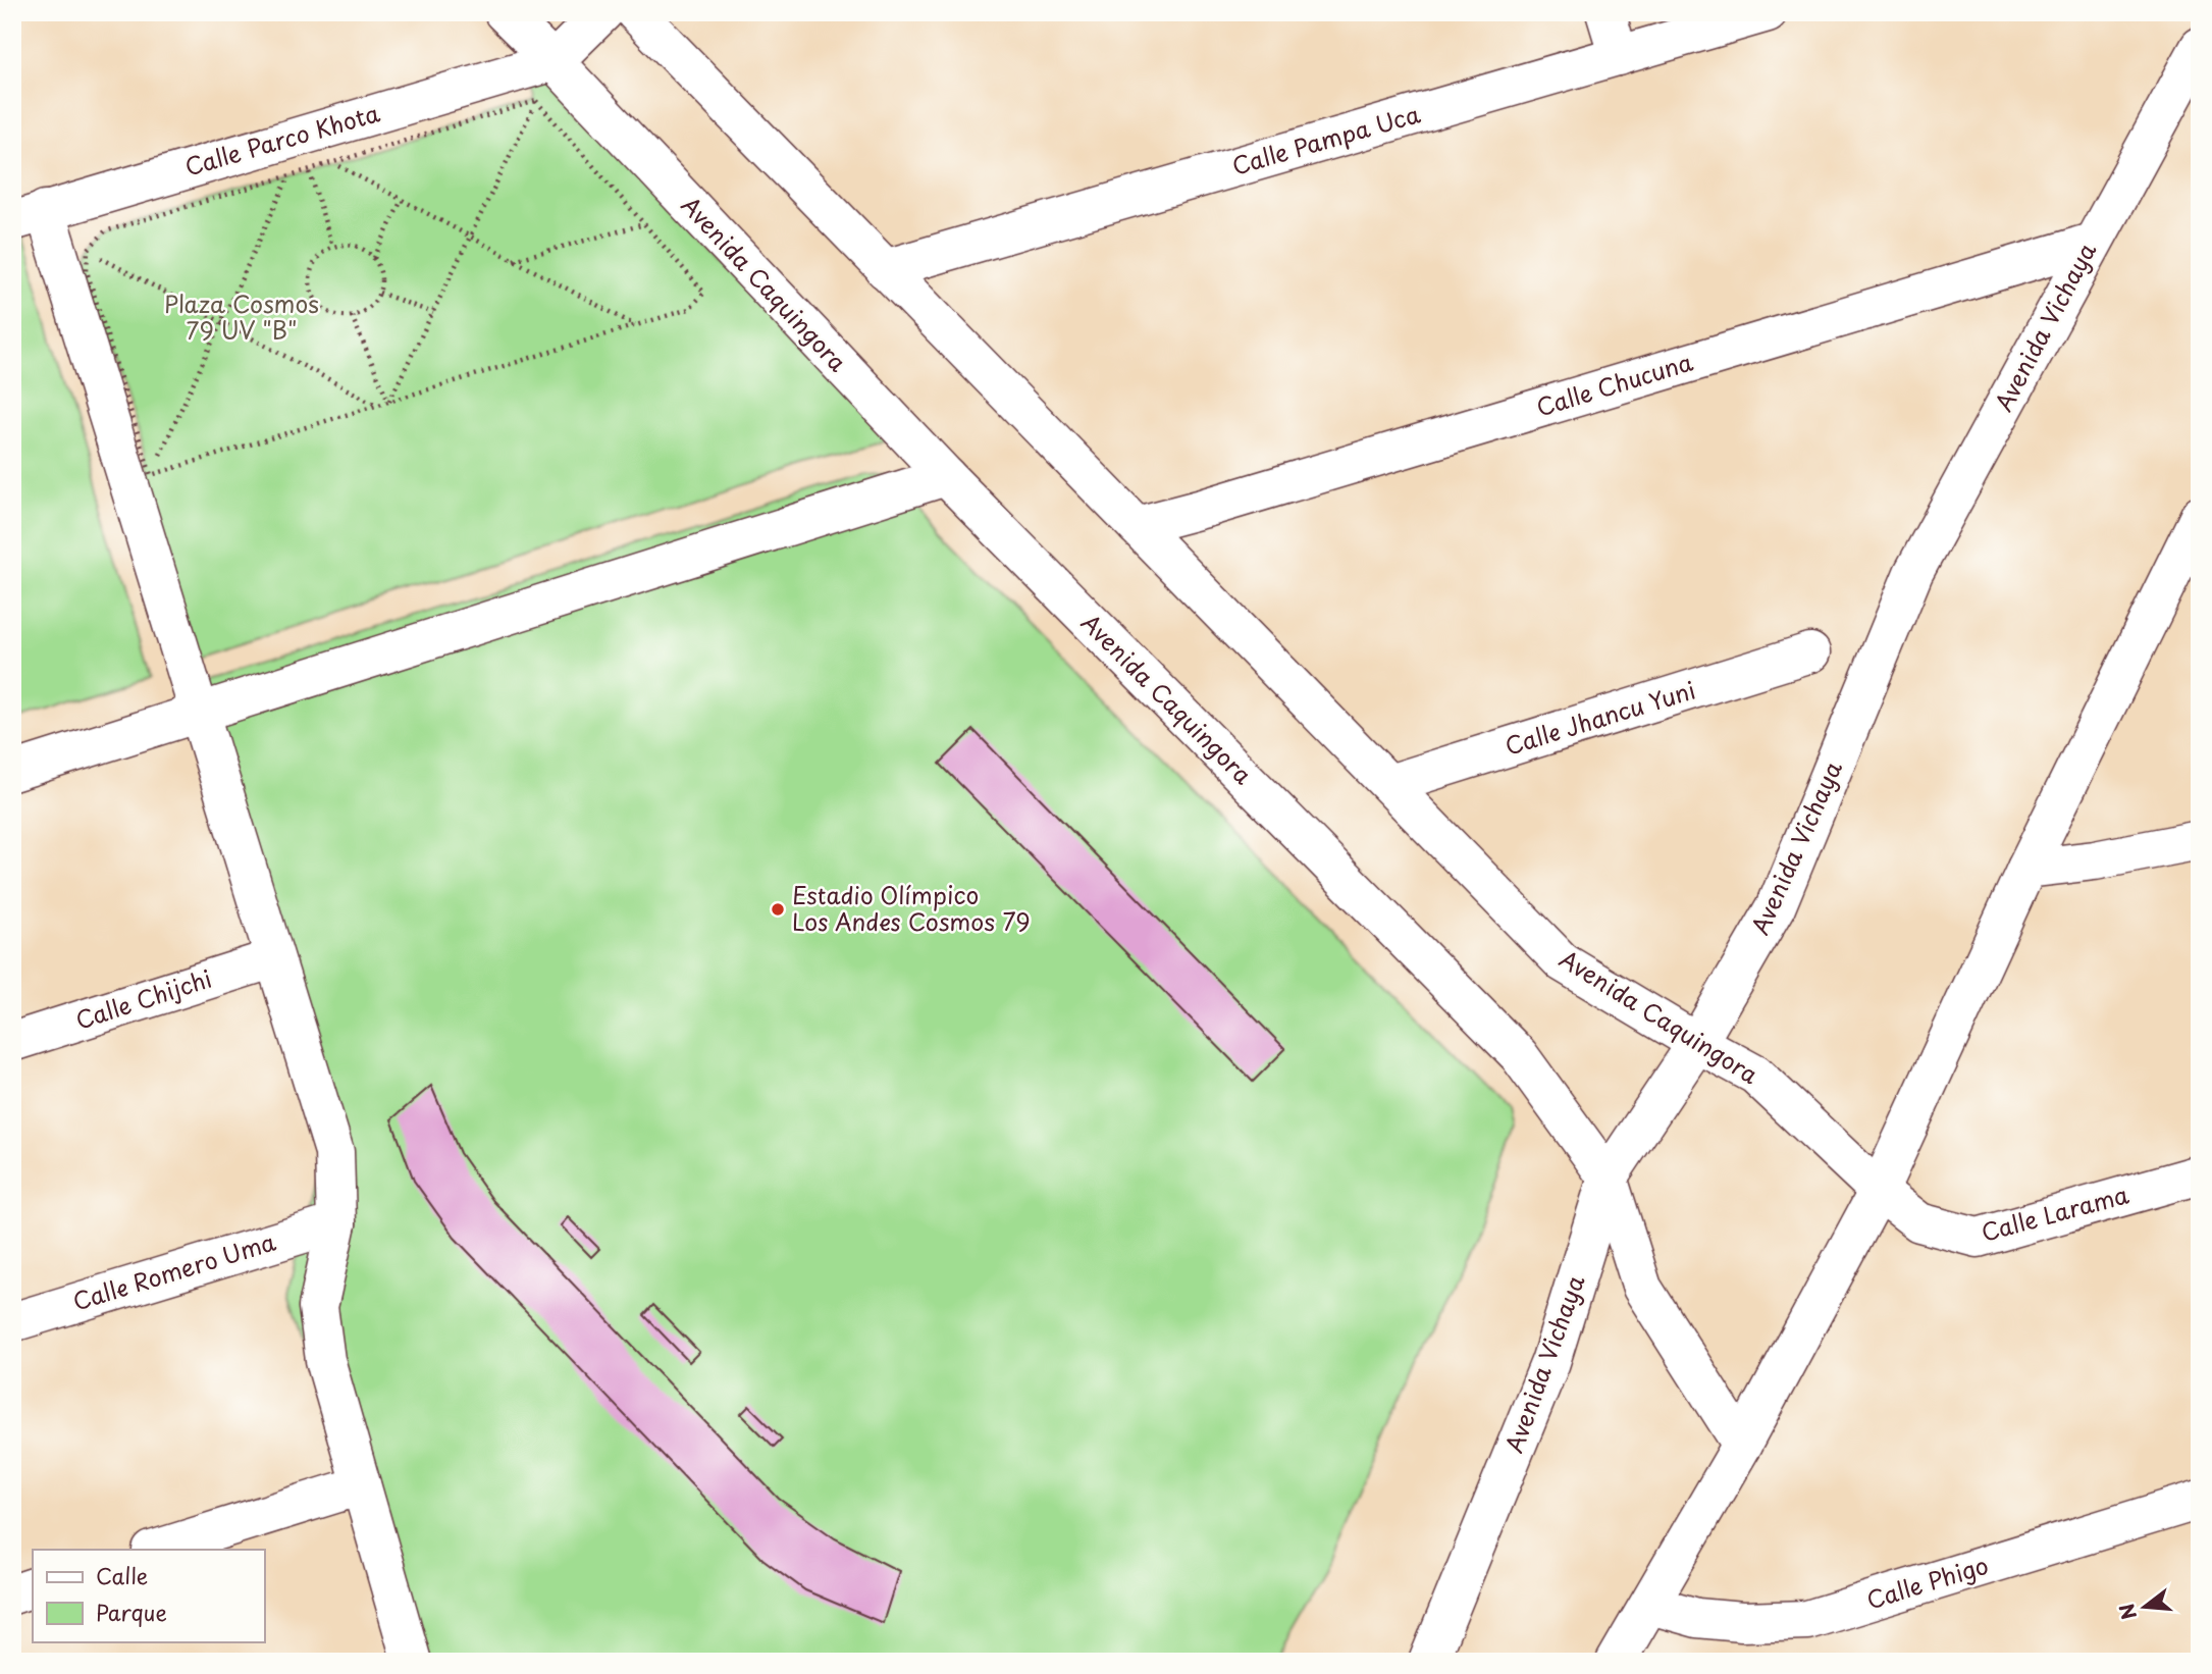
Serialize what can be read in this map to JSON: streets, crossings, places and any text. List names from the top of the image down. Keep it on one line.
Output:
{"streets":{"street":["Calle Parco Khota","Calle Pampa Uca","Avenida Caquingora","Avenida Vichaya","Calle Chucuna","Calle Jhancu Yuni","Calle Chijchi","Calle Larama","Calle Romero Uma","Calle Phigo"]},"crossings":[["Calle Parco Khota","Avenida Caquingora"],["Calle Pampa Uca","Avenida Caquingora"],["Avenida Caquingora","Avenida Vichaya"],["Avenida Caquingora","Calle Chucuna"],["Avenida Caquingora","Calle Jhancu Yuni"],["Avenida Caquingora","Calle Larama"],["Avenida Vichaya","Calle Chucuna"]],"parks":["Plaza Cosmos 79 UV \"B\""],"places":["Estadio Olímpico Los Andes Cosmos 79"],"legend":["Calle","Parque"],"north":"left"}
